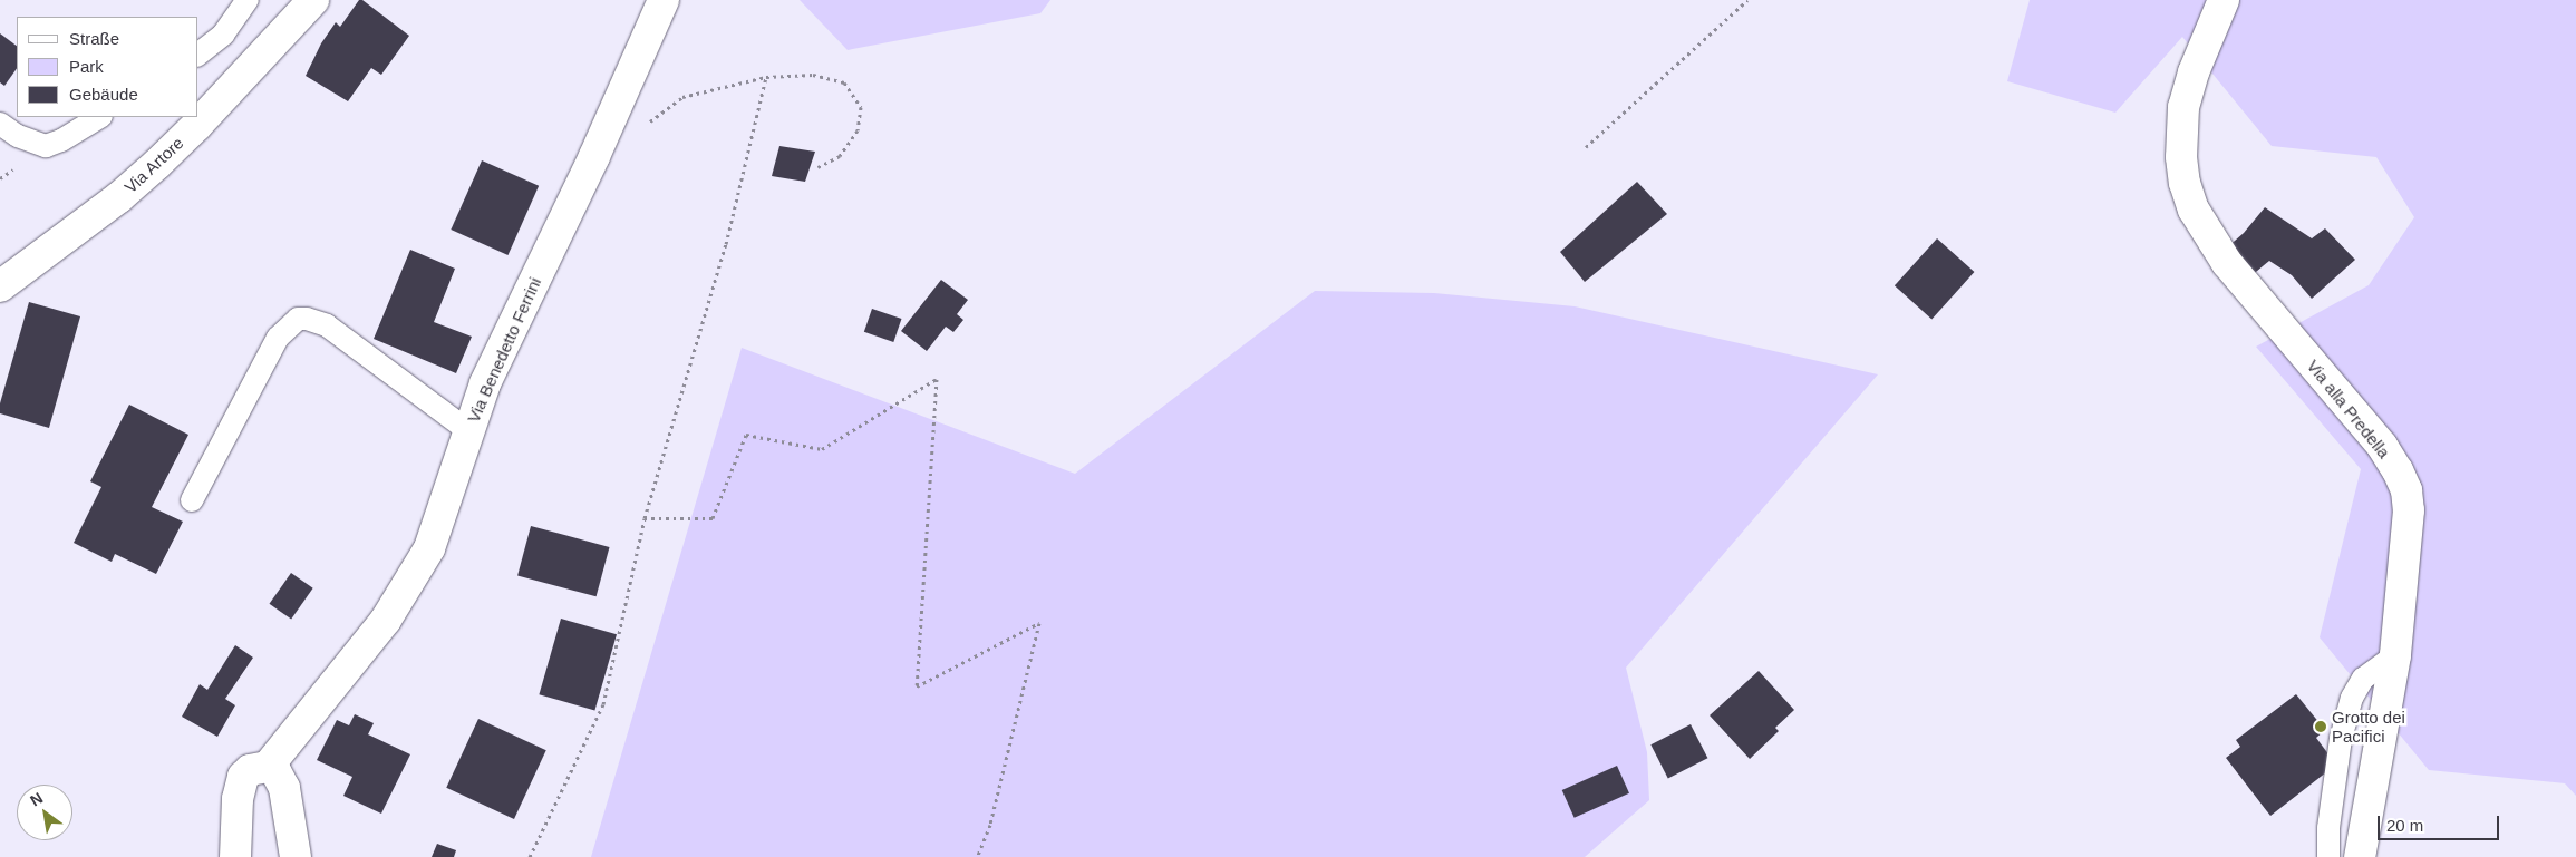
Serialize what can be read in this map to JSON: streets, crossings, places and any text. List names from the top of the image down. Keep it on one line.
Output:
{"streets":{"street":["Via Artore","Via Benedetto Ferrini","Via alla Predella"]},"places":["Grotto dei Pacifici"],"legend":["Straße","Park","Gebäude"],"scale_bar":"20 m","north":"top left"}
